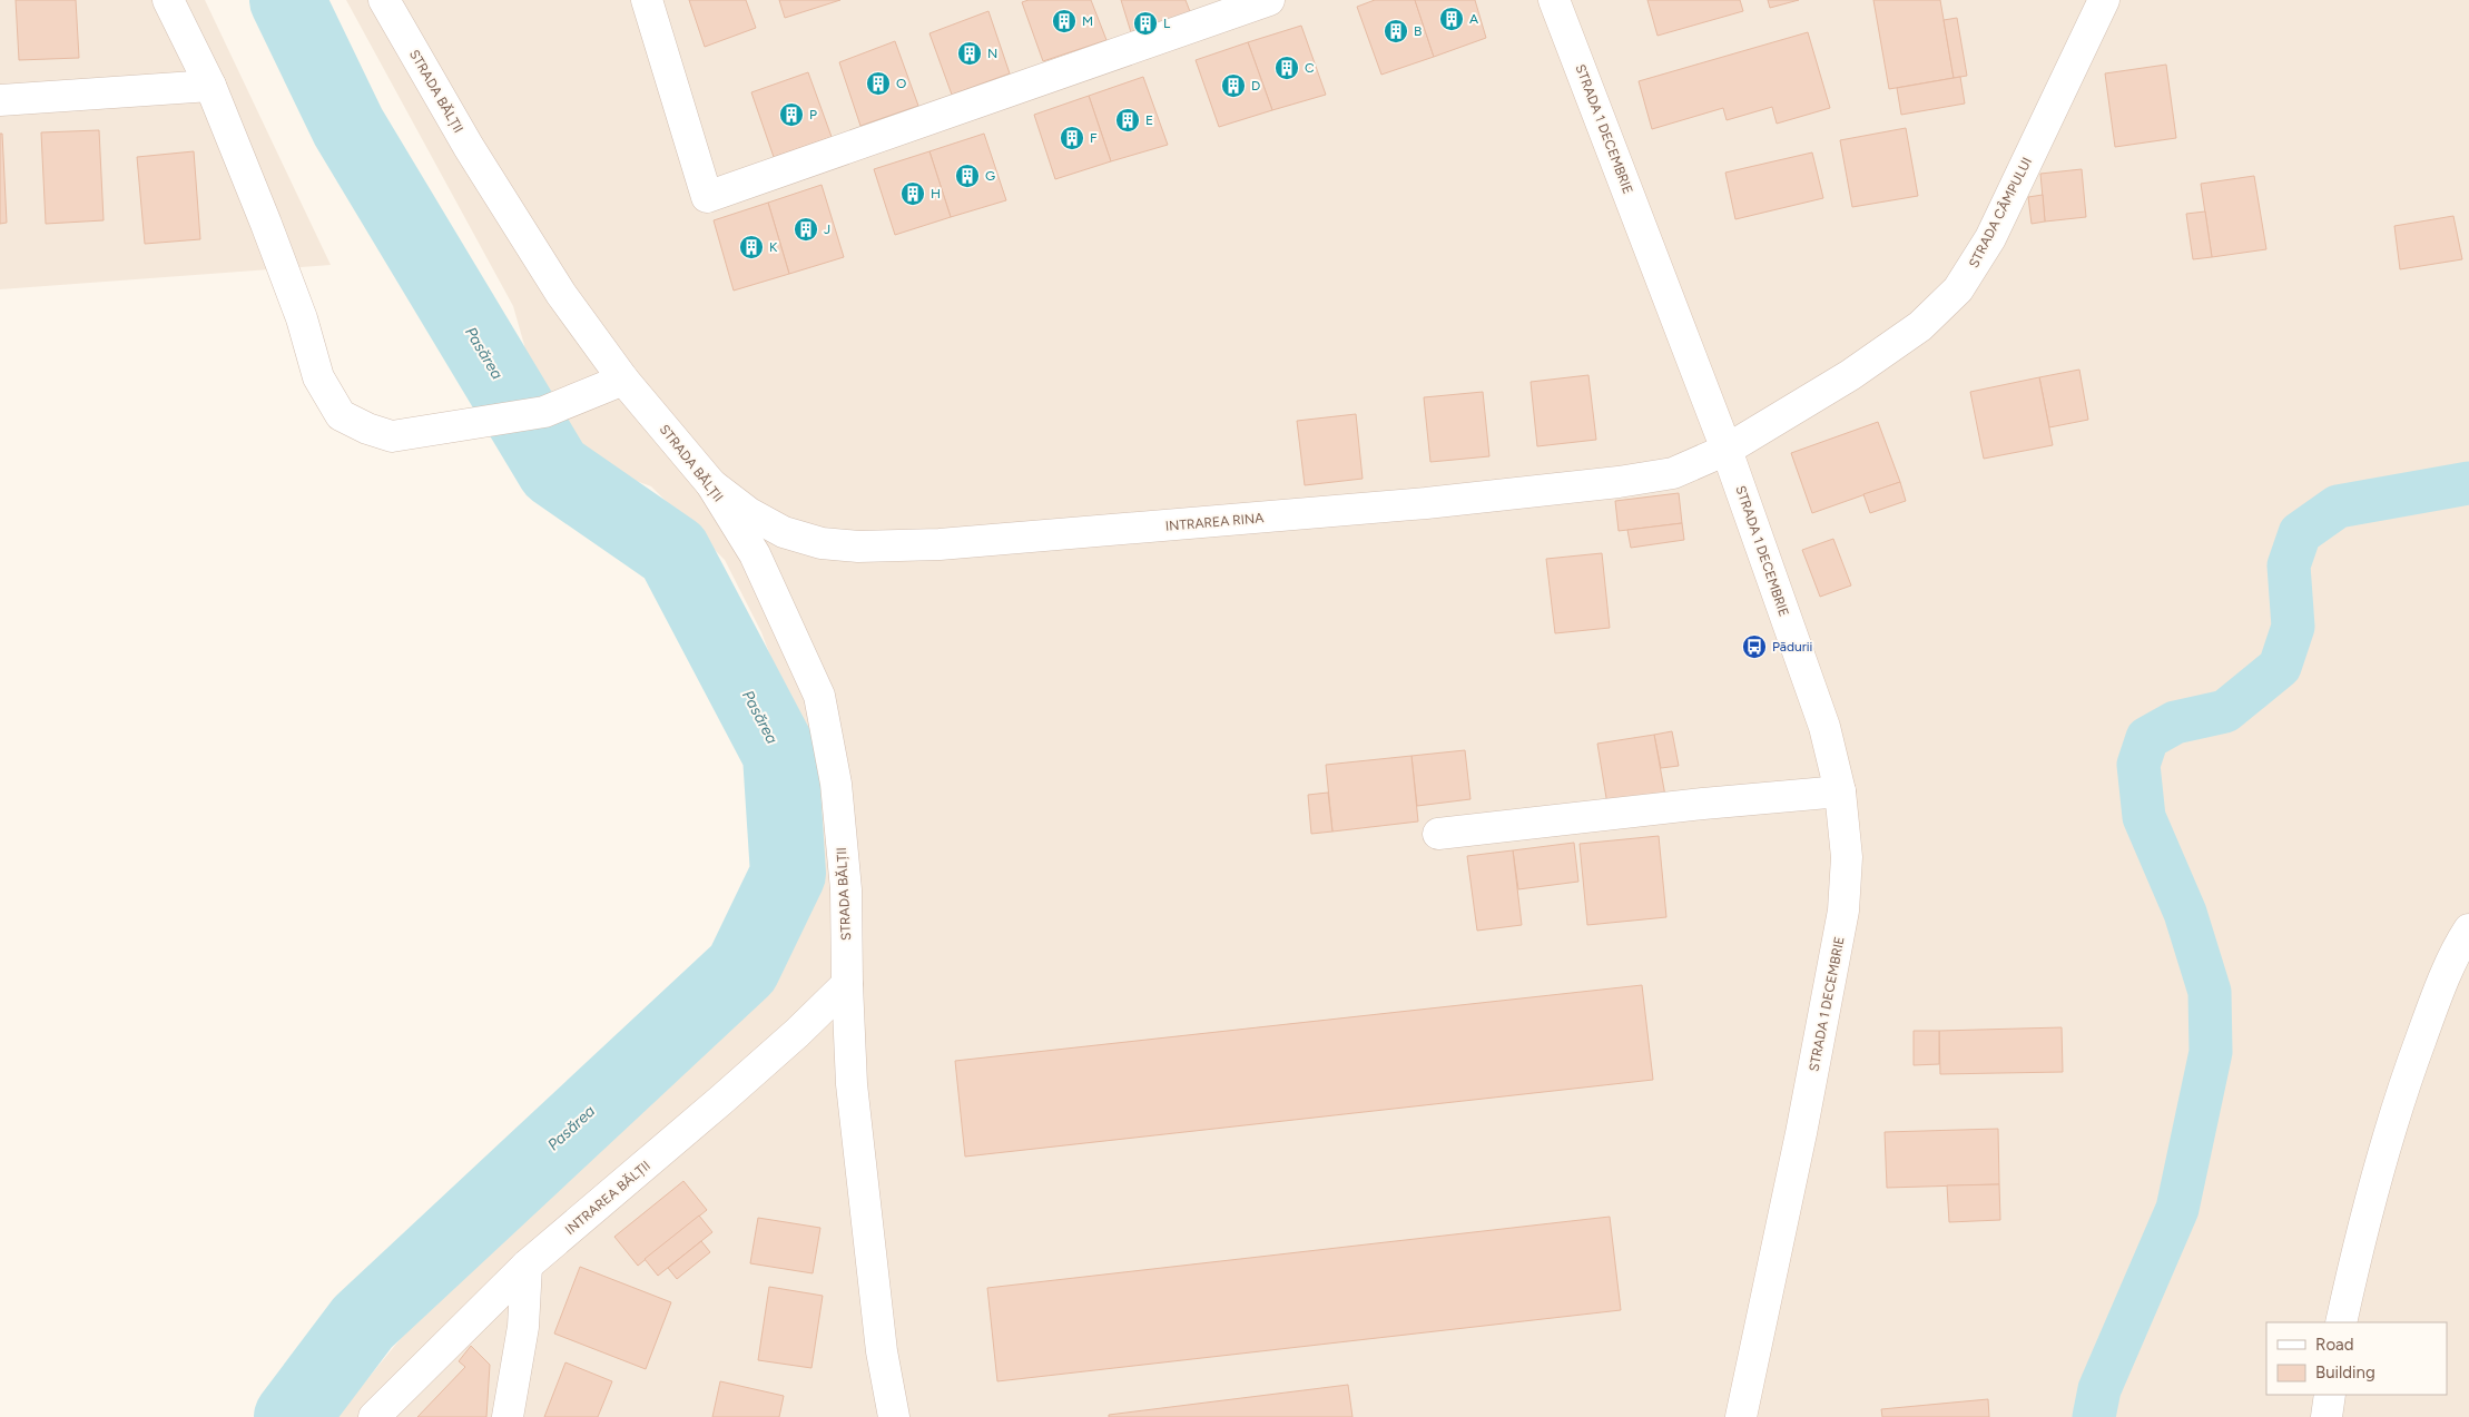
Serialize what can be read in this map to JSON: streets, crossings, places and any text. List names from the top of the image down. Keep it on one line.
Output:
{"streets":{"street":["STRADA BĂLȚII","STRADA 1 DECEMBRIE","STRADA CÂMPULUI","INTRAREA RINA","INTRAREA BĂLȚII"]},"crossings":[["STRADA BĂLȚII","INTRAREA RINA"],["STRADA BĂLȚII","INTRAREA BĂLȚII"],["STRADA 1 DECEMBRIE","STRADA CÂMPULUI"],["STRADA 1 DECEMBRIE","INTRAREA RINA"],["STRADA CÂMPULUI","INTRAREA RINA"]],"water":["Pasărea"],"places":{"building":["A","M","L","B","N","C","O","D","P","E","F","G","H","J","K"],"bus stop":["Pădurii"]},"legend":["Road","Building"]}
